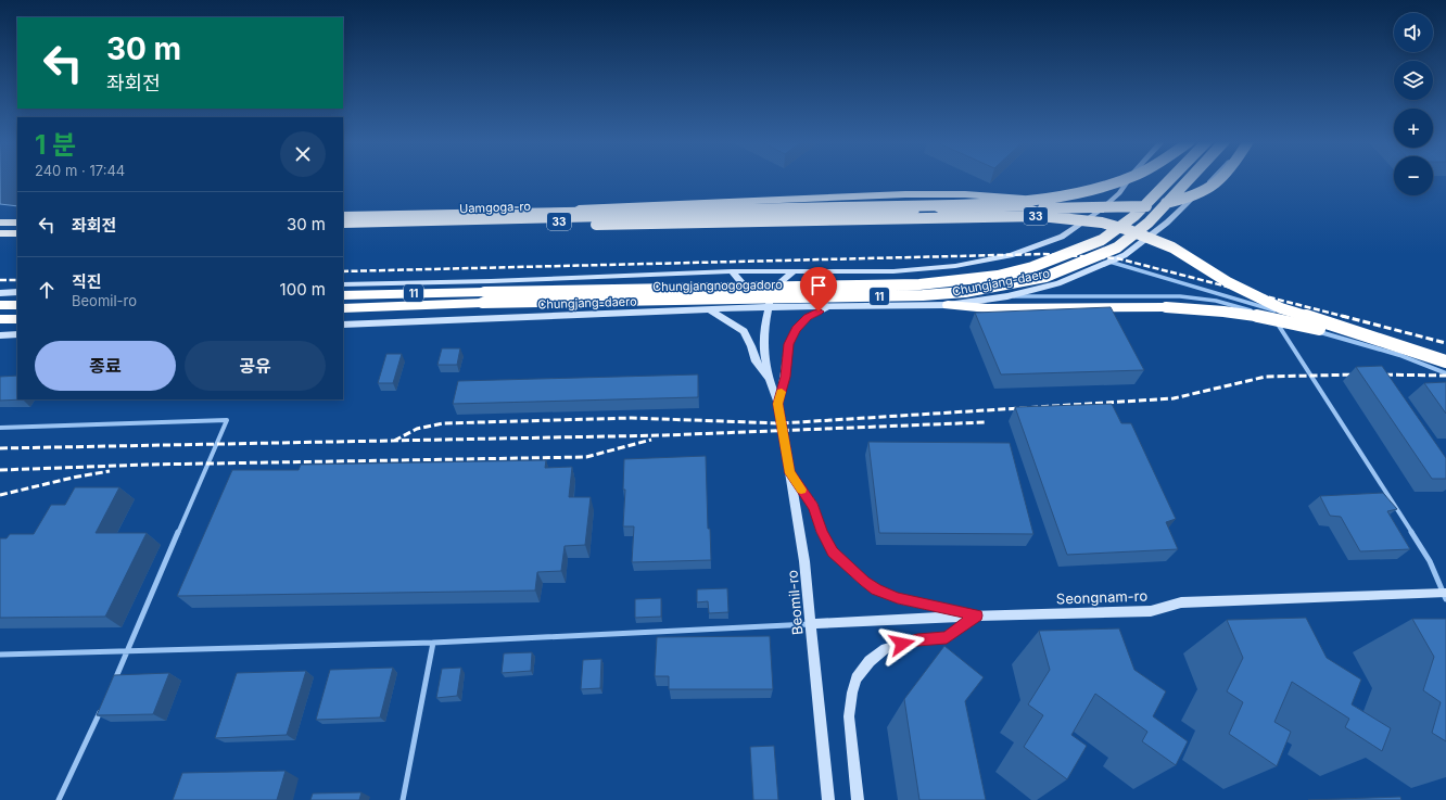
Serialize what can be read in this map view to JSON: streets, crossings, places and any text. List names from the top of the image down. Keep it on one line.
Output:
{"streets":{"highway":["Uamgoga-ro","33","Chungjangnogogadoro","11"],"main road":["Chungjang-daero","Seongnam-ro","Beomil-ro"]},"crossings":[["Uamgoga-ro","33"],["Seongnam-ro","Beomil-ro"]],"page":{"map_buttons":["+","−"],"turn":["30 m","좌회전"],"heading":["1 분","240 m · 17:44"],"list":[{"name":"좌회전","value":"30 m"},{"name":"직진","note":"Beomil-ro","value":"100 m"}],"buttons":["종료","공유"]}}
